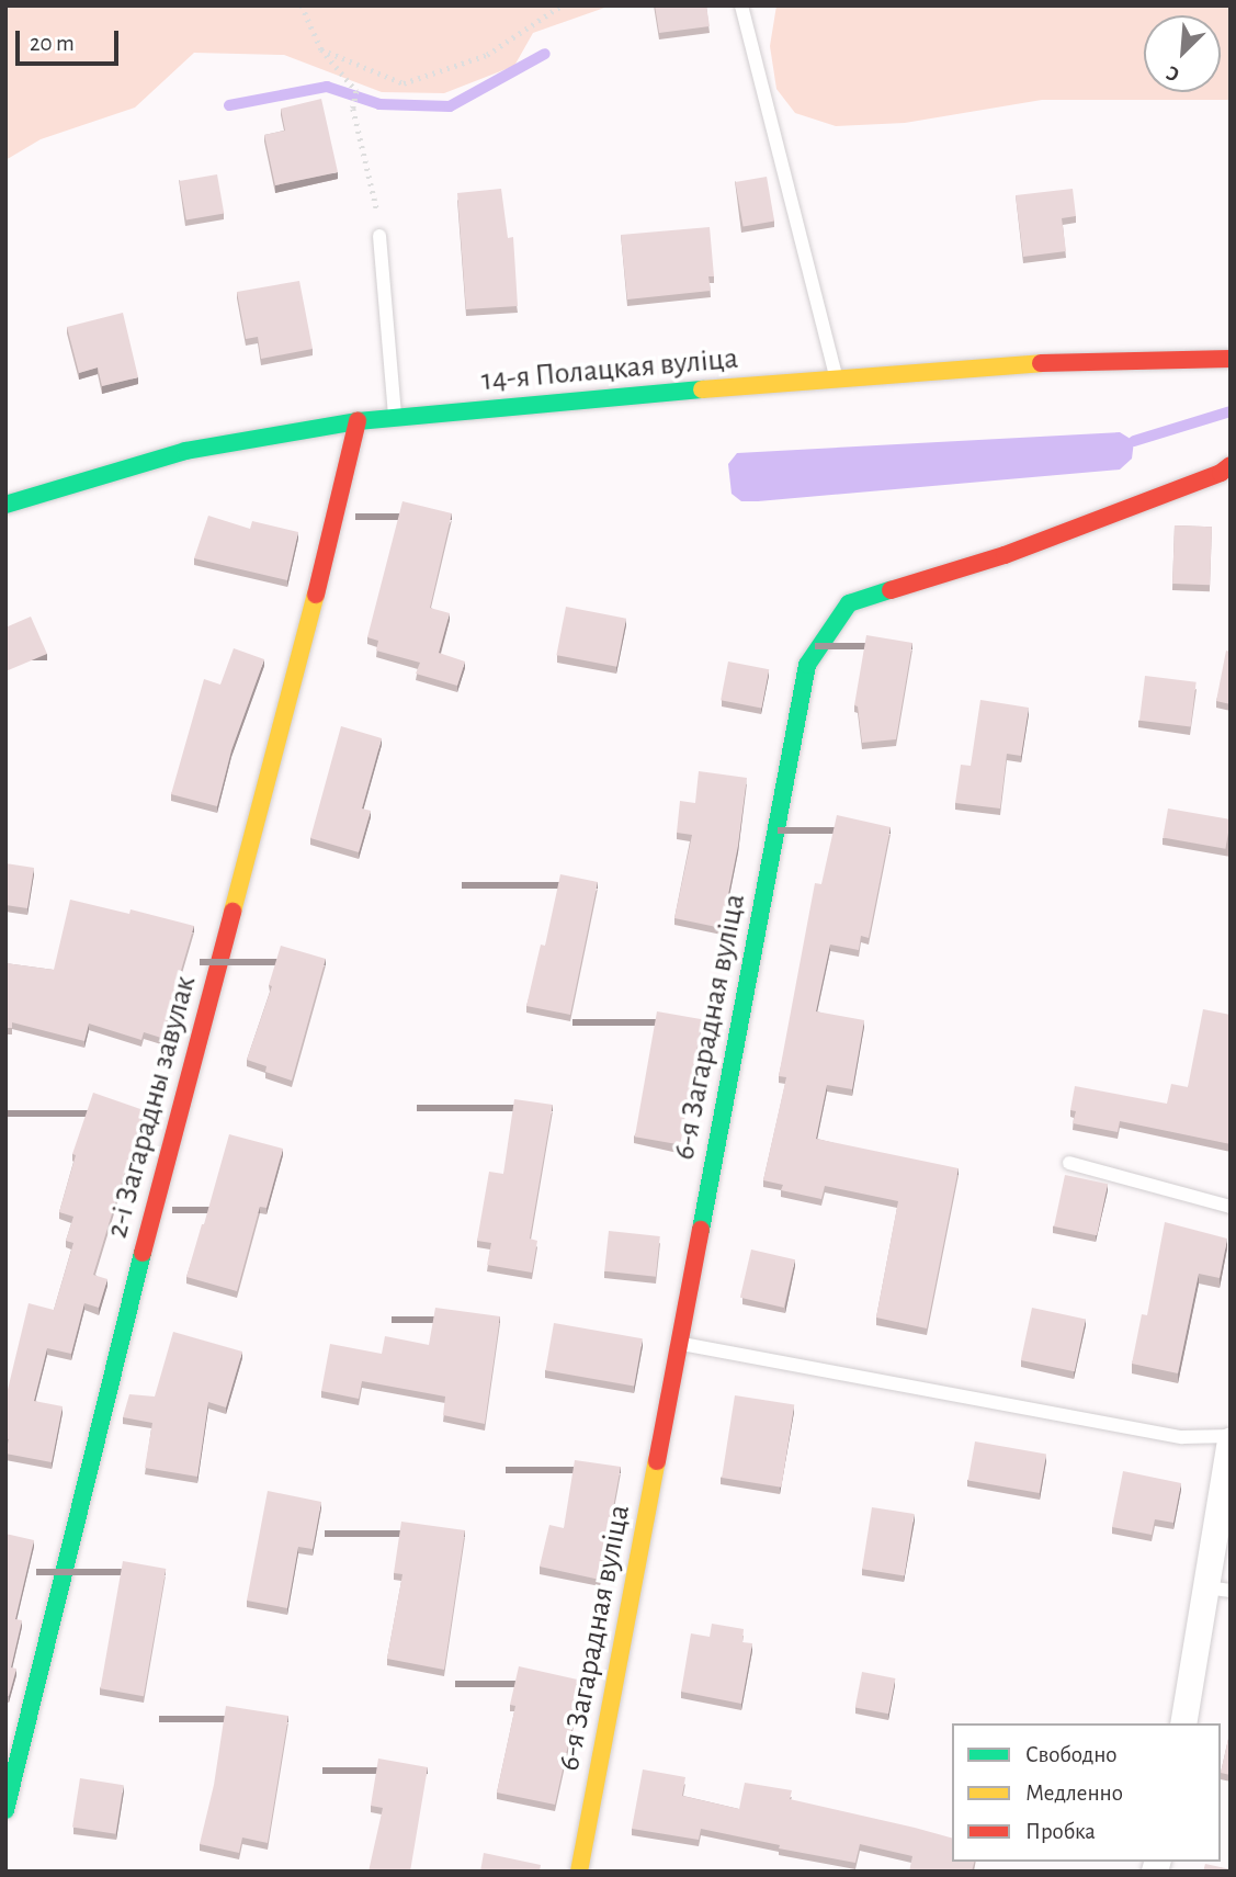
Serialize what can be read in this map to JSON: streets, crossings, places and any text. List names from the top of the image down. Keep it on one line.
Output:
{"streets":{"street":["14-я Полацкая вуліца","6-я Загарадная вуліца","2-і Загарадны завулак"]},"crossings":[["14-я Полацкая вуліца","2-і Загарадны завулак"]],"legend":["Свободно","Медленно","Пробка"],"scale_bar":"20 m","north":"bottom left"}
